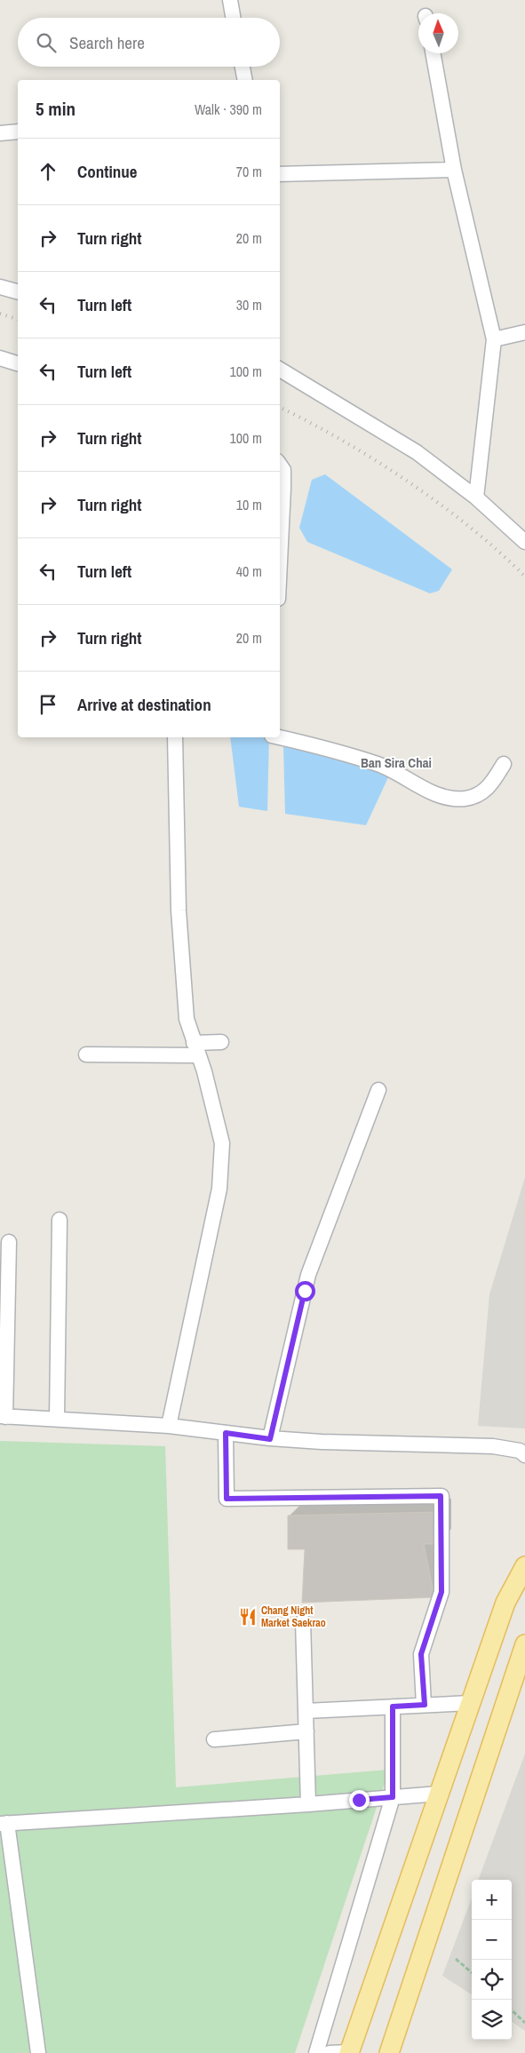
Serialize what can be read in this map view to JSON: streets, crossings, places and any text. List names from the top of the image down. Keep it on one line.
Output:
{"districts":["Ban Sira Chai"],"places":{"restaurant":["Chang Night Market Saekrao"]},"north":"top","page":{"search":"Search here","heading":["5 min","Walk · 390 m"],"list":[["Continue","70 m"],["Turn right","20 m"],["Turn left","30 m"],["Turn left","100 m"],["Turn right","100 m"],["Turn right","10 m"],["Turn left","40 m"],["Turn right","20 m"],"Arrive at destination"],"map_buttons":["+","−"]}}
